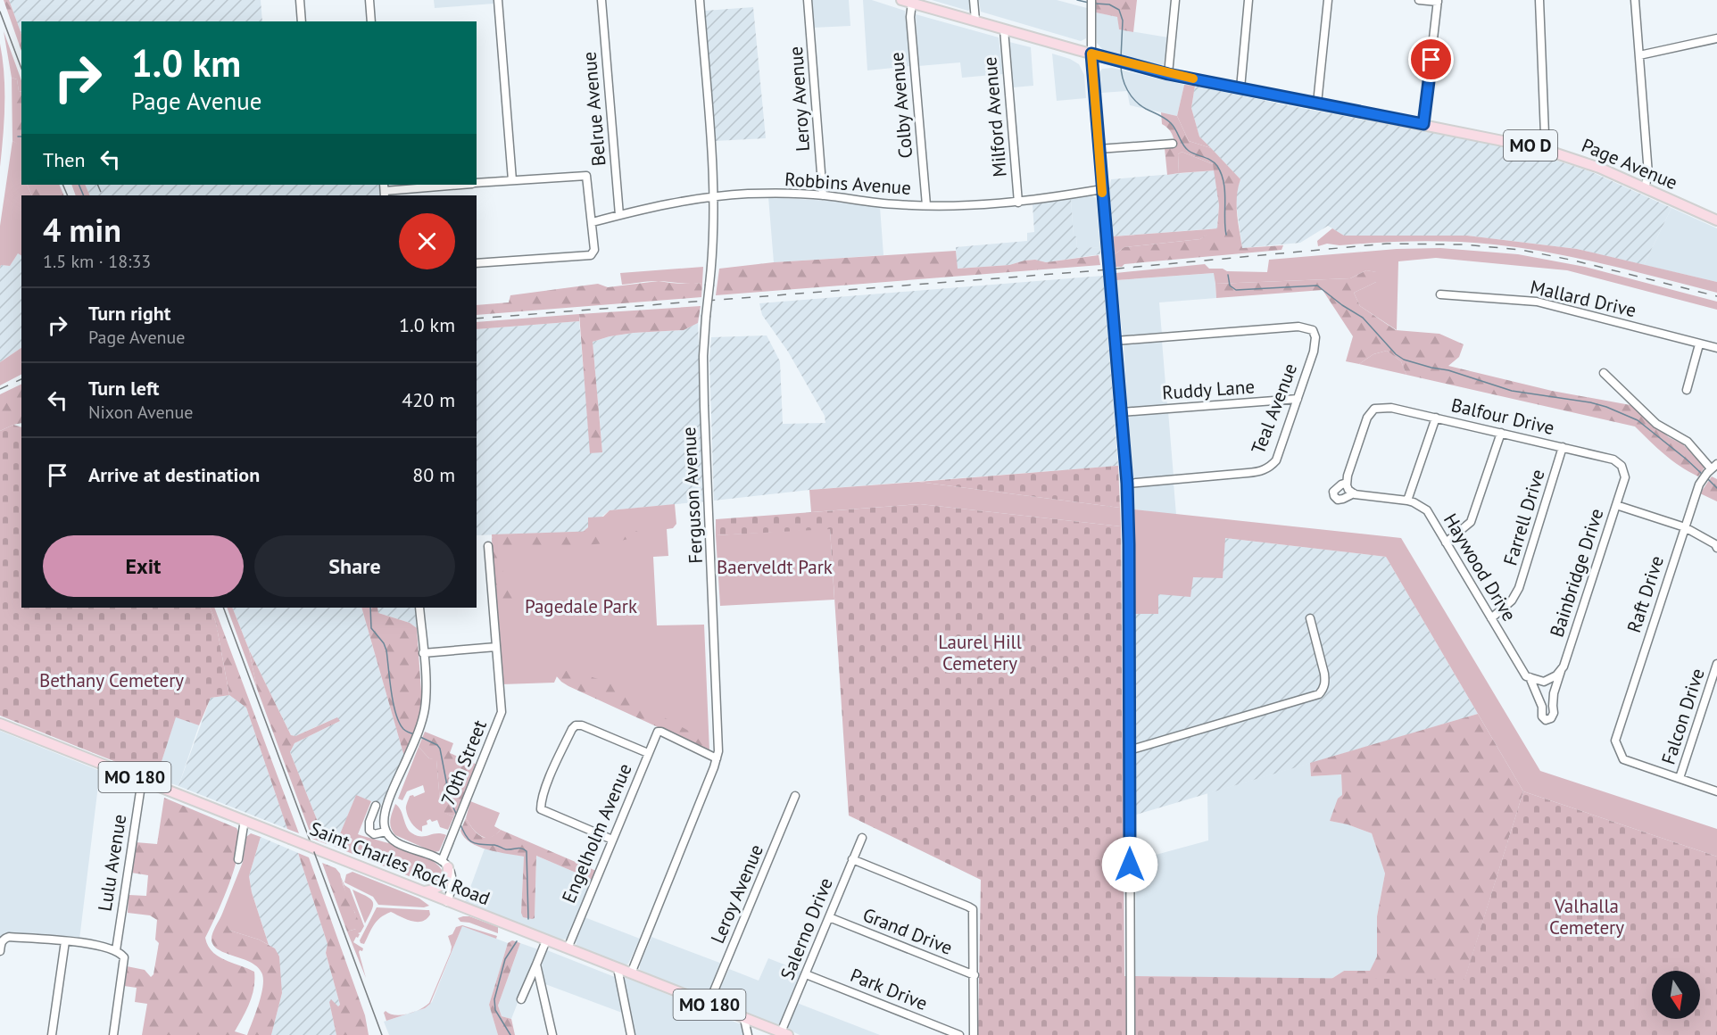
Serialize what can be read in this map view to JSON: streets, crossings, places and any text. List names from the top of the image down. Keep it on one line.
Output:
{"streets":{"main road":["MO D","Page Avenue","MO 180","Saint Charles Rock Road"],"street":["Leroy Avenue","Colby Avenue","Belrue Avenue","Milford Avenue","Robbins Avenue","Mallard Drive","Ruddy Lane","Teal Avenue","Balfour Drive","Ferguson Avenue","Farrell Drive","Haywood Drive","Bainbridge Drive","Raft Drive","Falcon Drive","70th Street","Engelholm Avenue","Lulu Avenue","Salerno Drive","Grand Drive","Park Drive"]},"crossings":[["Leroy Avenue","Robbins Avenue"],["Leroy Avenue","Saint Charles Rock Road"],["Colby Avenue","Page Avenue"],["Colby Avenue","Robbins Avenue"],["Belrue Avenue","Robbins Avenue"],["Milford Avenue","Page Avenue"],["Milford Avenue","Robbins Avenue"],["Robbins Avenue","Ferguson Avenue"],["Ruddy Lane","Teal Avenue"],["Balfour Drive","Farrell Drive"],["Balfour Drive","Haywood Drive"],["Balfour Drive","Bainbridge Drive"],["Ferguson Avenue","Engelholm Avenue"],["Ferguson Avenue","Saint Charles Rock Road"],["Farrell Drive","Haywood Drive"],["Haywood Drive","Bainbridge Drive"],["Raft Drive","Falcon Drive"],["Engelholm Avenue","Saint Charles Rock Road"],["Lulu Avenue","Saint Charles Rock Road"],["Saint Charles Rock Road","Salerno Drive"],["Salerno Drive","Grand Drive"],["Salerno Drive","Park Drive"]],"parks":["Baerveldt Park","Pagedale Park","Laurel Hill Cemetery","Bethany Cemetery","Valhalla Cemetery"],"north":"bottom","page":{"turn":["1.0 km","Page Avenue"],"then":"Then","heading":["4 min","1.5 km · 18:33"],"list":[{"name":"Turn right","note":"Page Avenue","value":"1.0 km"},{"name":"Turn left","note":"Nixon Avenue","value":"420 m"},{"name":"Arrive at destination","value":"80 m"}],"buttons":["Exit","Share"]}}
